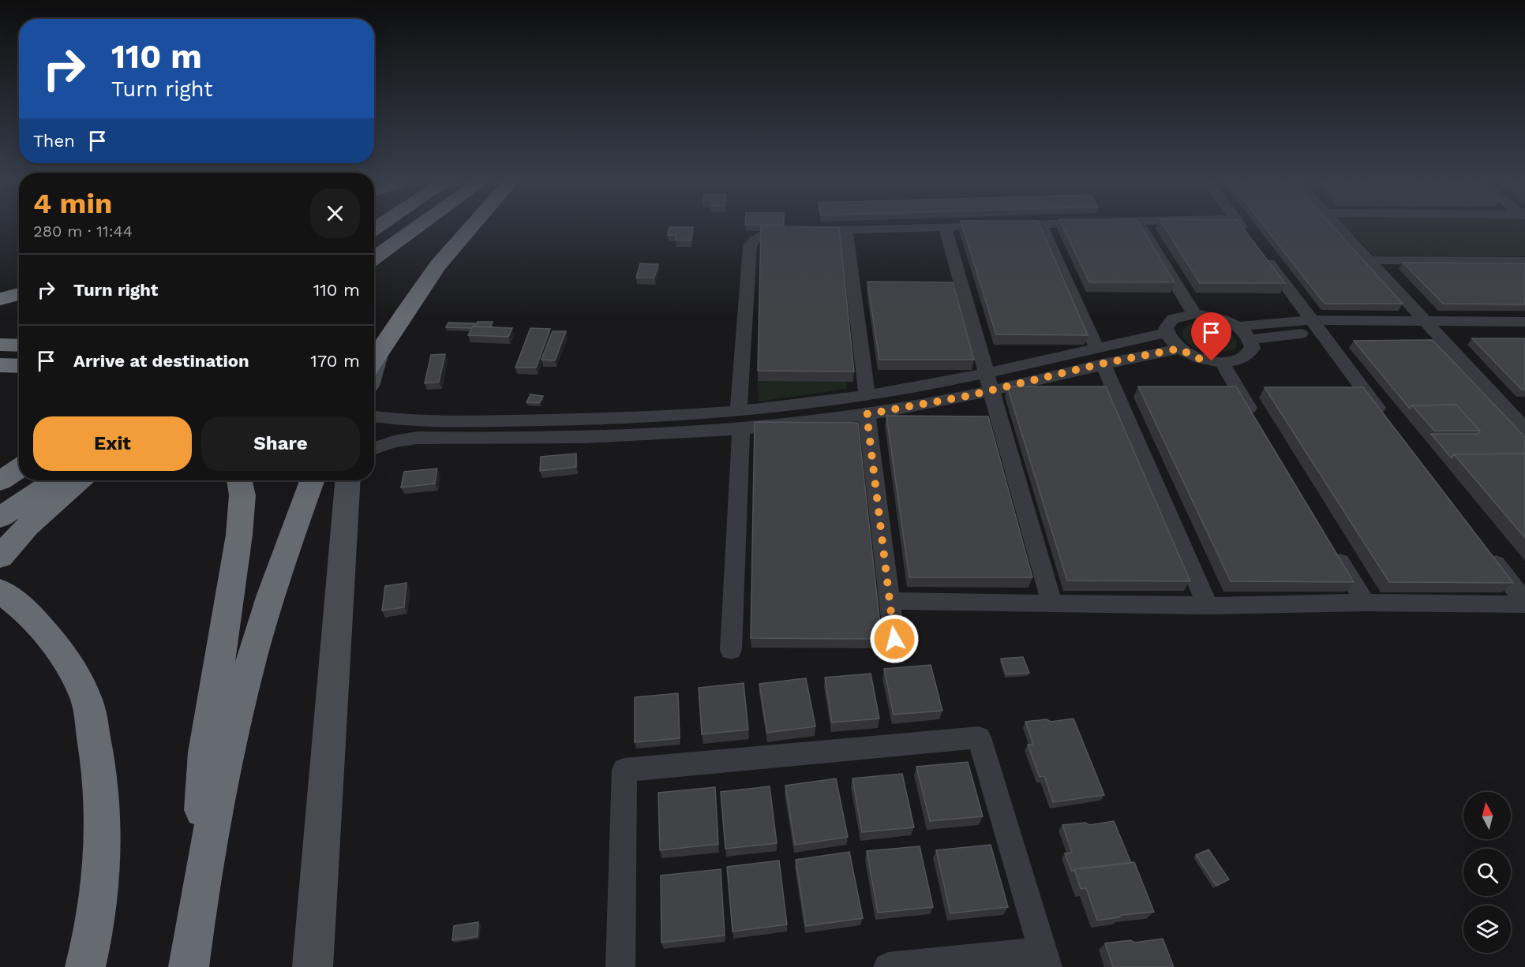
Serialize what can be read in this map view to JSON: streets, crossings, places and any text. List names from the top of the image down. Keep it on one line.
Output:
{"north":"top","page":{"turn":["110 m","Turn right"],"then":"Then","heading":["4 min","280 m · 11:44"],"list":[{"name":"Turn right","value":"110 m"},{"name":"Arrive at destination","value":"170 m"}],"buttons":["Exit","Share"]}}
